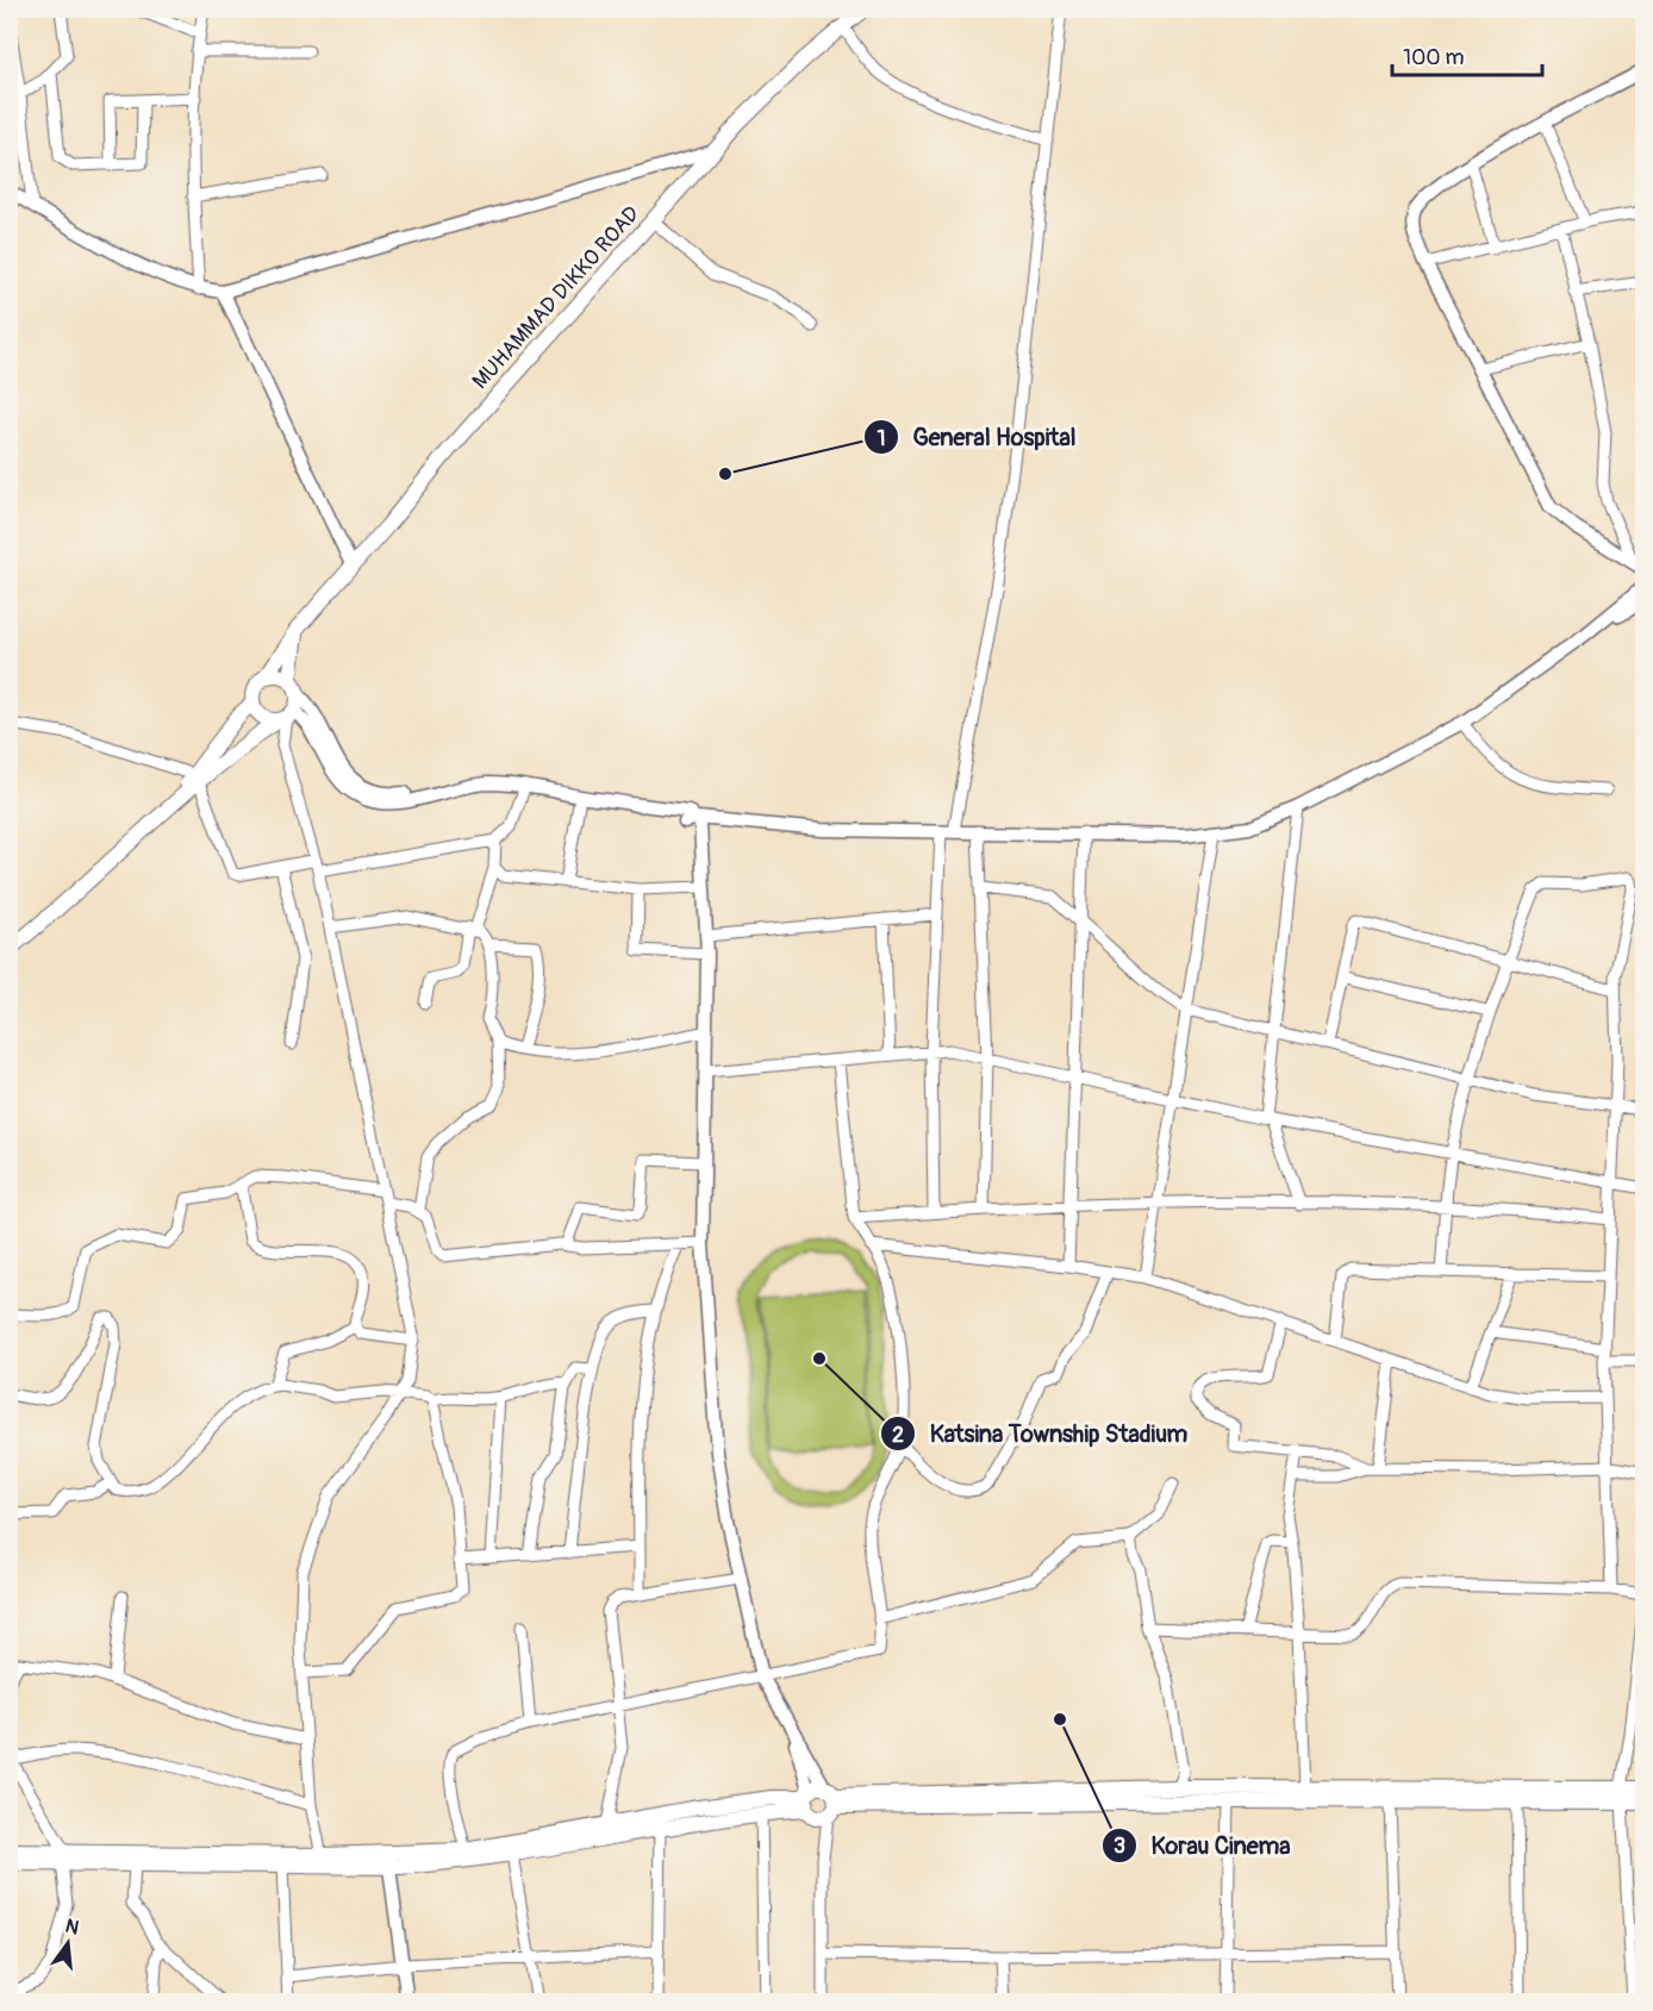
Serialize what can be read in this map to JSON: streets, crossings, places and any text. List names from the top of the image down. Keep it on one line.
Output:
{"streets":{"main road":["MUHAMMAD DIKKO ROAD"]},"places":["General Hospital","Katsina Township Stadium","Korau Cinema"],"scale_bar":"100 m","north":"top"}
